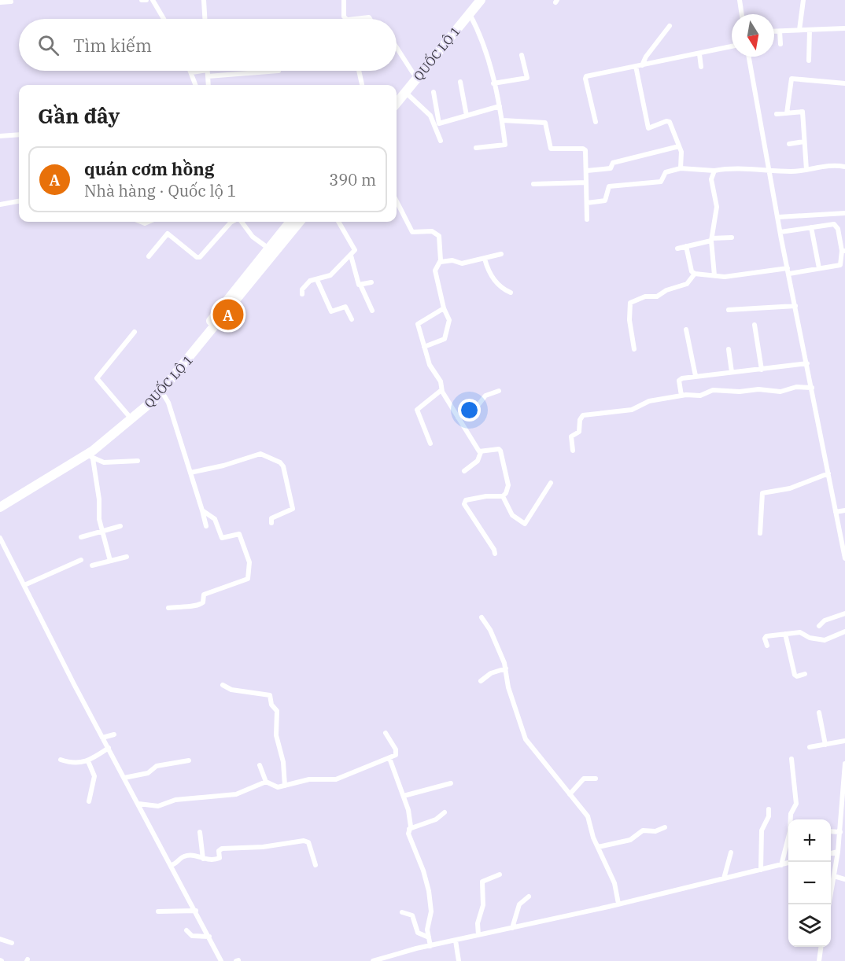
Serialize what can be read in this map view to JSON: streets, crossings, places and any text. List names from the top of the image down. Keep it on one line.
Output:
{"streets":{"highway":["QUỐC LỘ 1"]},"north":"bottom","page":{"search":"Tìm kiếm","heading":"Gần đây","list":[{"mark":"A","name":"quán cơm hồng","note":"Nhà hàng · Quốc lộ 1","value":"390 m"}],"pins":"A","map_buttons":["+","−"]}}
